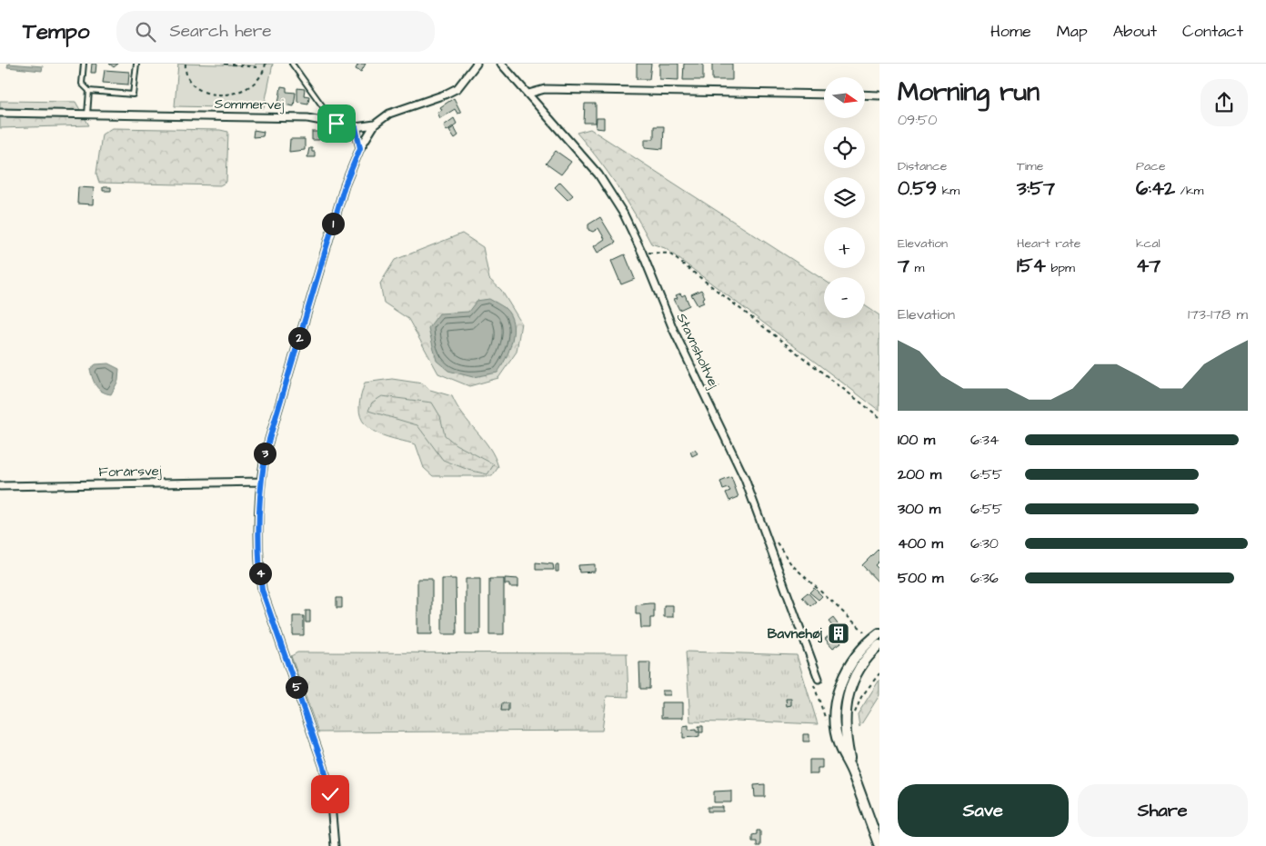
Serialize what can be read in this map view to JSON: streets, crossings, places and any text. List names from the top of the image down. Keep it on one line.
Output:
{"streets":{"street":["Sommervej","Stavnsholtvej","Forårsvej"]},"places":{"building":["Bavnehøj"]},"north":"right","page":{"header":"Tempo","search":"Search here","nav":["Home","Map","About","Contact"],"heading":["Morning run","09:50"],"map_buttons":["+","−"],"stats":[["Distance","0.59 km"],["Time","3:57"],["Pace","6:42 /km"],["Elevation","7 m"],["Heart rate","154 bpm"],["kcal","47"]],"pins":["1","2","3","4","5"],"chart":["Elevation","173–178 m"],"list":[{"name":"100 m","note":"6:34"},{"name":"200 m","note":"6:55"},{"name":"300 m","note":"6:55"},{"name":"400 m","note":"6:30"},{"name":"500 m","note":"6:36"}],"buttons":["Save","Share"]}}
